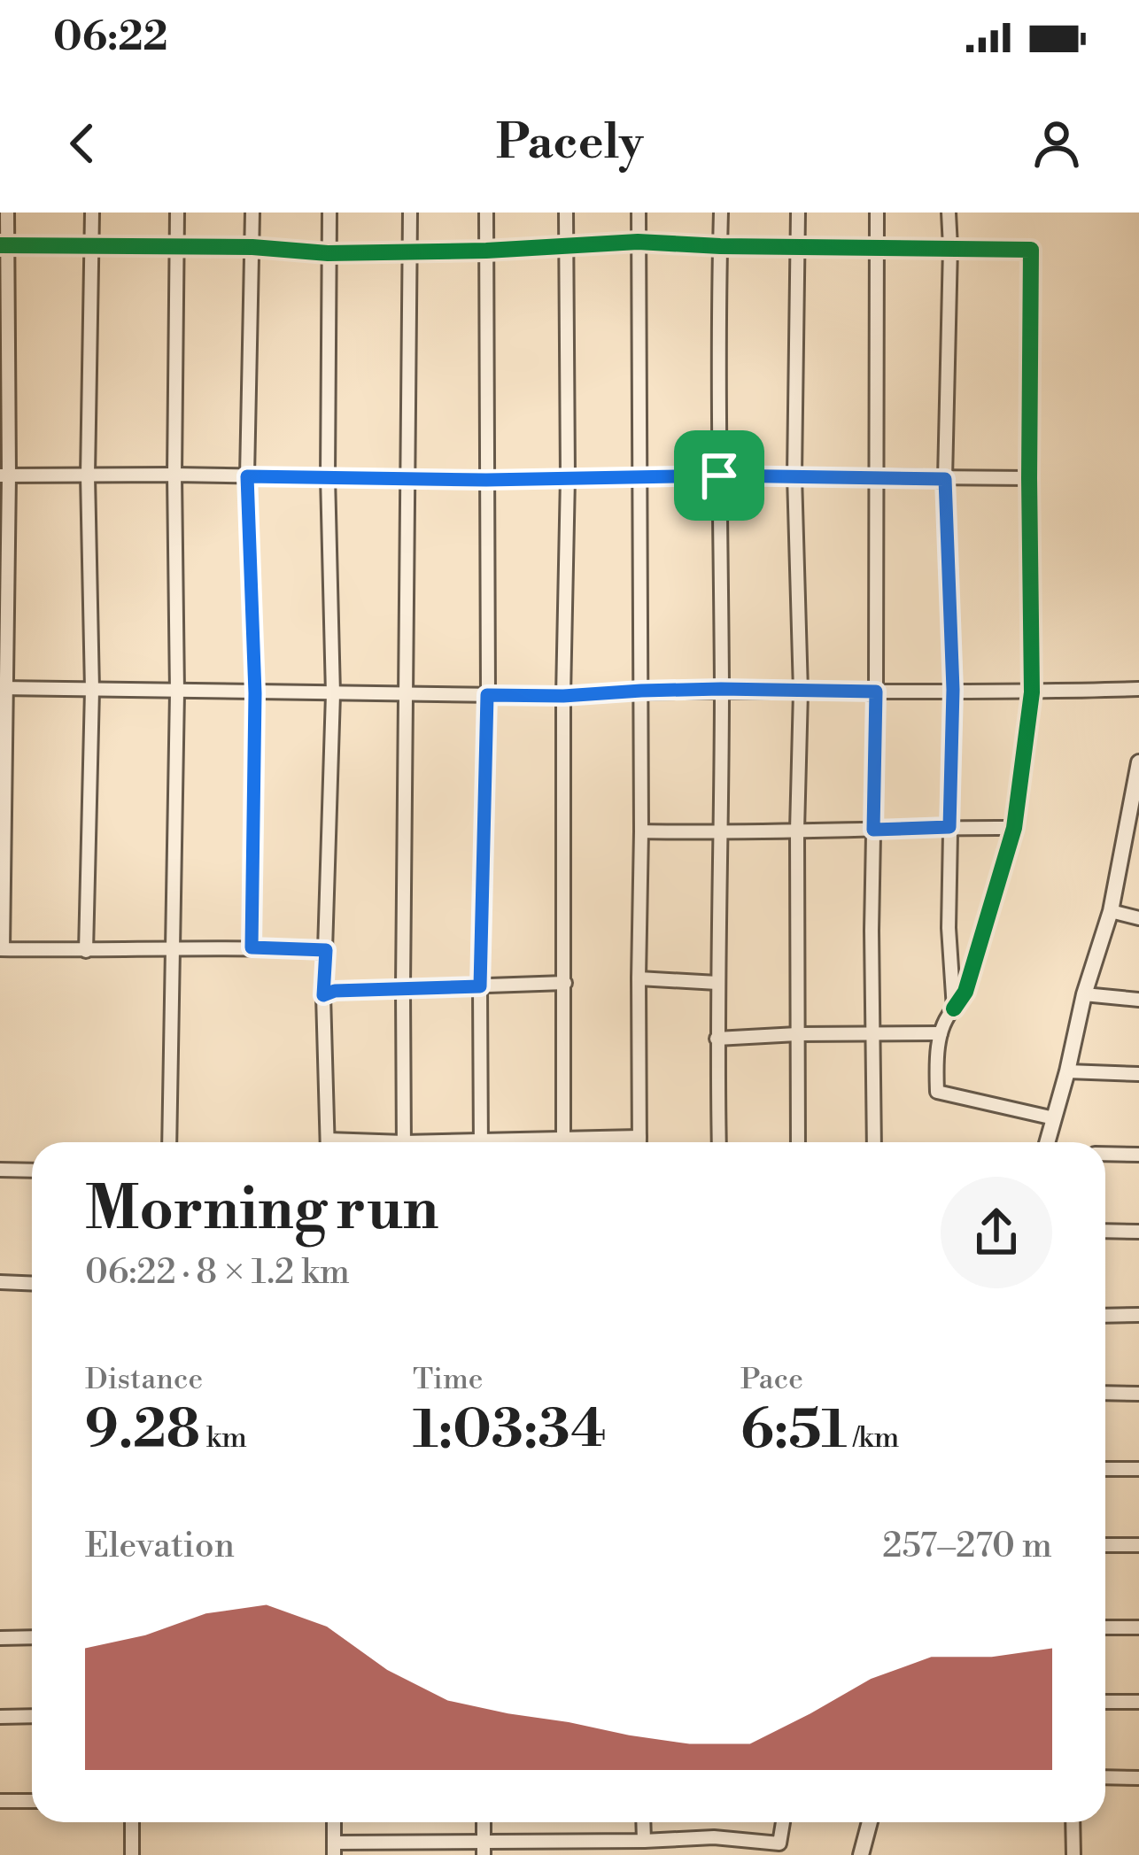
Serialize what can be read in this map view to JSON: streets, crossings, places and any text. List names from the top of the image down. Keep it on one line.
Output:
{"page":{"status":"06:22","header":"Pacely","heading":["Morning run","06:22 · 8 × 1.2 km"],"stats":[["Distance","9.28 km"],["Time","1:03:34"],["Pace","6:51 /km"]],"chart":["Elevation","257–270 m"]}}
